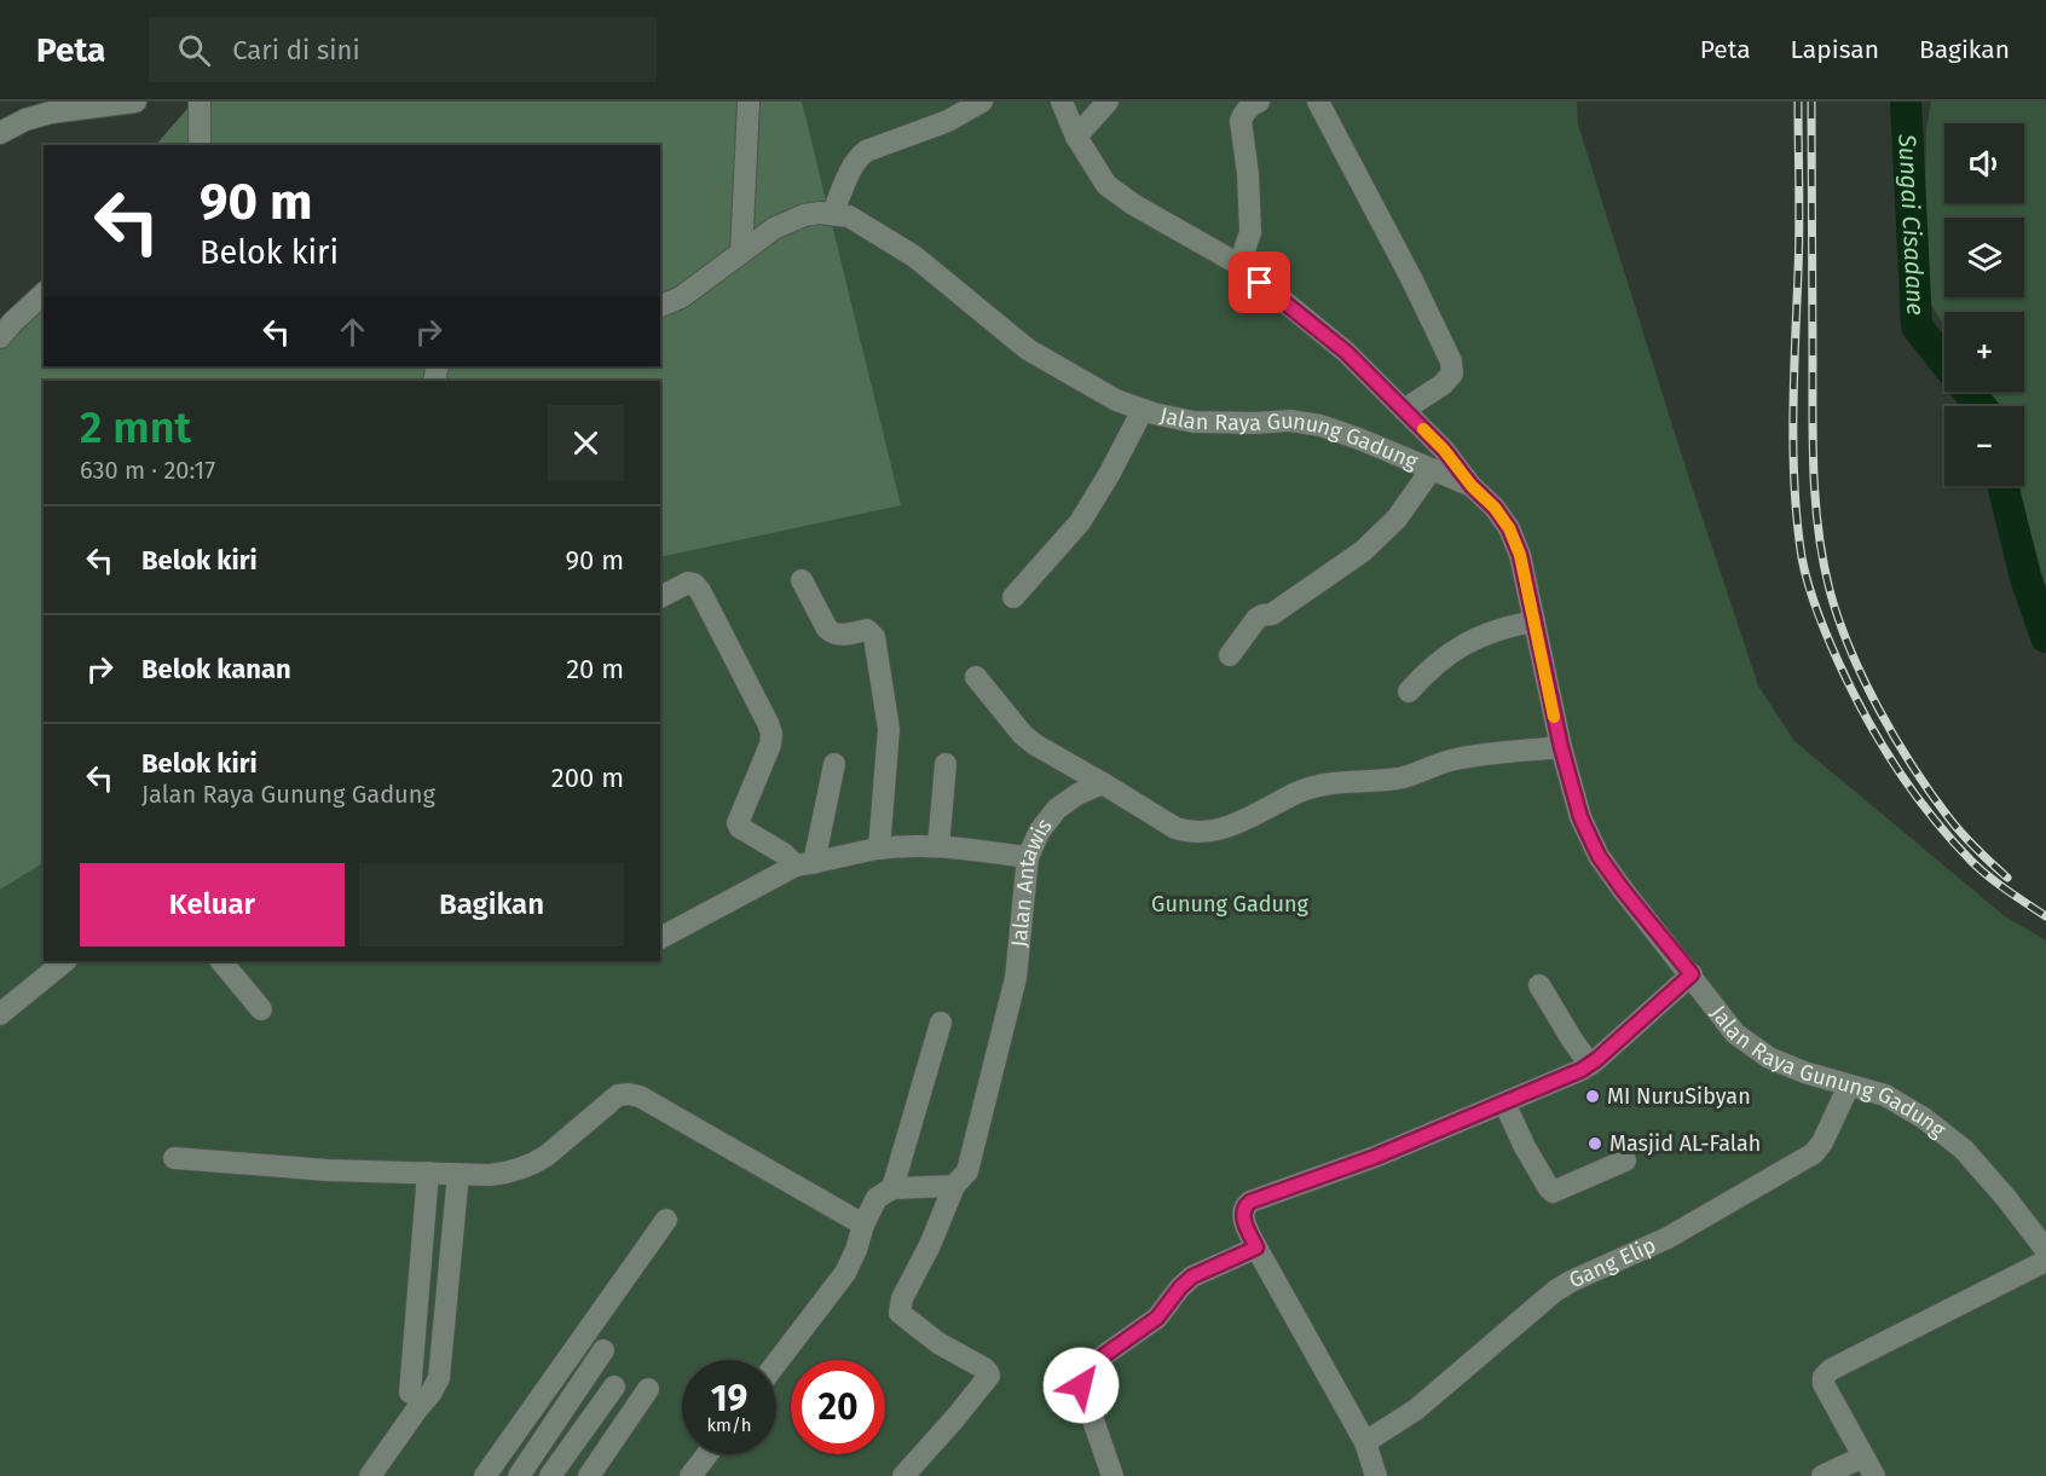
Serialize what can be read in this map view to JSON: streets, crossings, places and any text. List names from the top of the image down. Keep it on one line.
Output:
{"streets":{"street":["Jalan Raya Gunung Gadung","Jalan Antawis","Gang Elip"]},"crossings":[["Jalan Raya Gunung Gadung","Gang Elip"]],"water":["Sungai Cisadane"],"parks":["Gunung Gadung"],"places":["MI NuruSibyan","Masjid AL-Falah"],"page":{"header":"Peta","search":"Cari di sini","nav":["Peta","Lapisan","Bagikan"],"map_buttons":["+","−"],"turn":["90 m","Belok kiri"],"heading":["2 mnt","630 m · 20:17"],"list":[{"name":"Belok kiri","value":"90 m"},{"name":"Belok kanan","value":"20 m"},{"name":"Belok kiri","note":"Jalan Raya Gunung Gadung","value":"200 m"}],"buttons":["Keluar","Bagikan"],"speed":"19 km/h","limit":"20"}}
